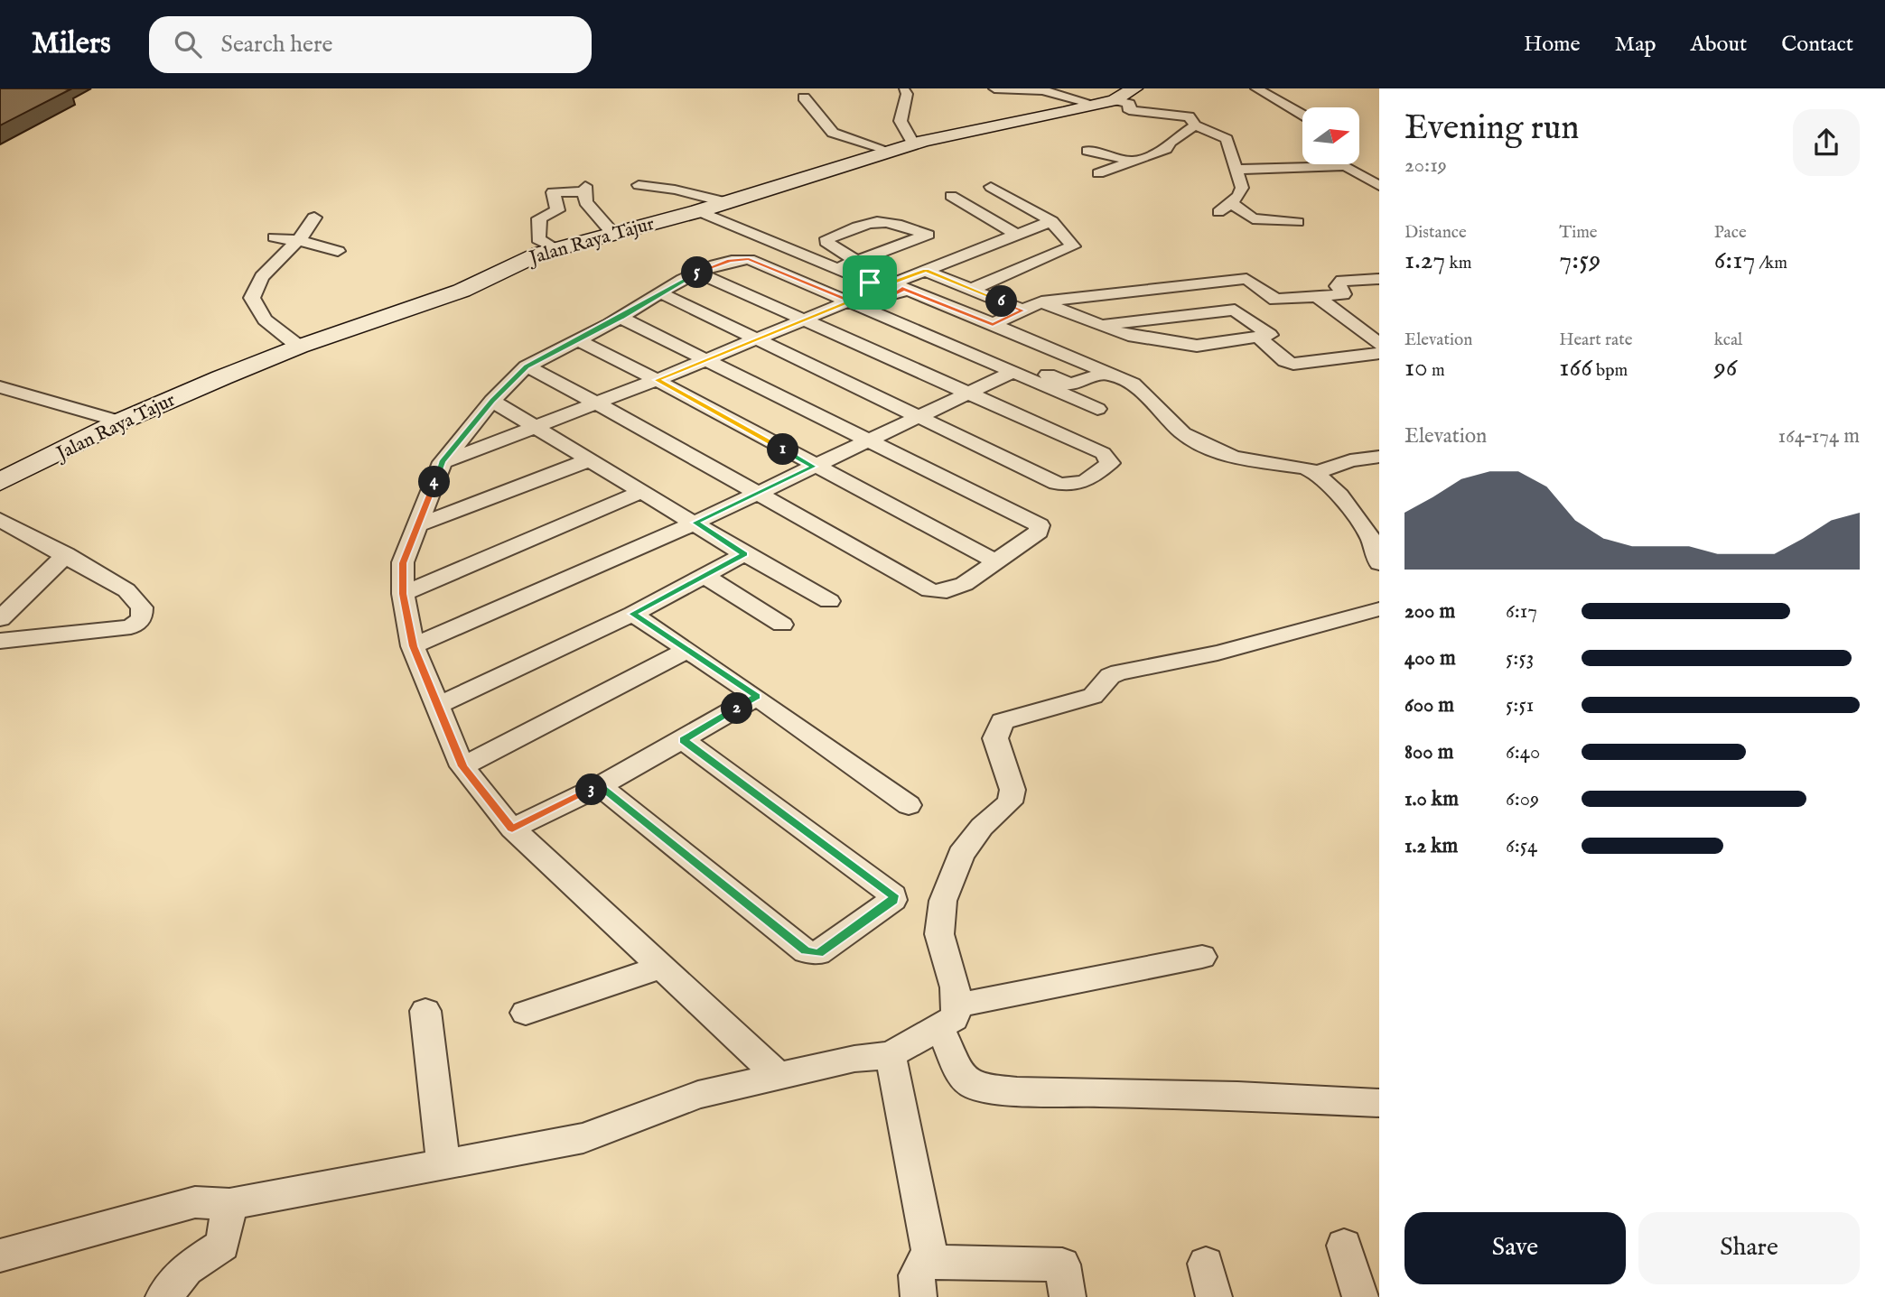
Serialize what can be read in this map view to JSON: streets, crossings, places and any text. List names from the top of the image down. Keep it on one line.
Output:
{"streets":{"main road":["Jalan Raya Tajur"]},"north":"right","page":{"header":"Milers","search":"Search here","nav":["Home","Map","About","Contact"],"heading":["Evening run","20:19"],"stats":[["Distance","1.27 km"],["Time","7:59"],["Pace","6:17 /km"],["Elevation","10 m"],["Heart rate","166 bpm"],["kcal","96"]],"pins":["5","6","1","4","2","3"],"chart":["Elevation","164–174 m"],"list":[{"name":"200 m","note":"6:17"},{"name":"400 m","note":"5:53"},{"name":"600 m","note":"5:51"},{"name":"800 m","note":"6:40"},{"name":"1.0 km","note":"6:09"},{"name":"1.2 km","note":"6:54"}],"buttons":["Save","Share"]}}
